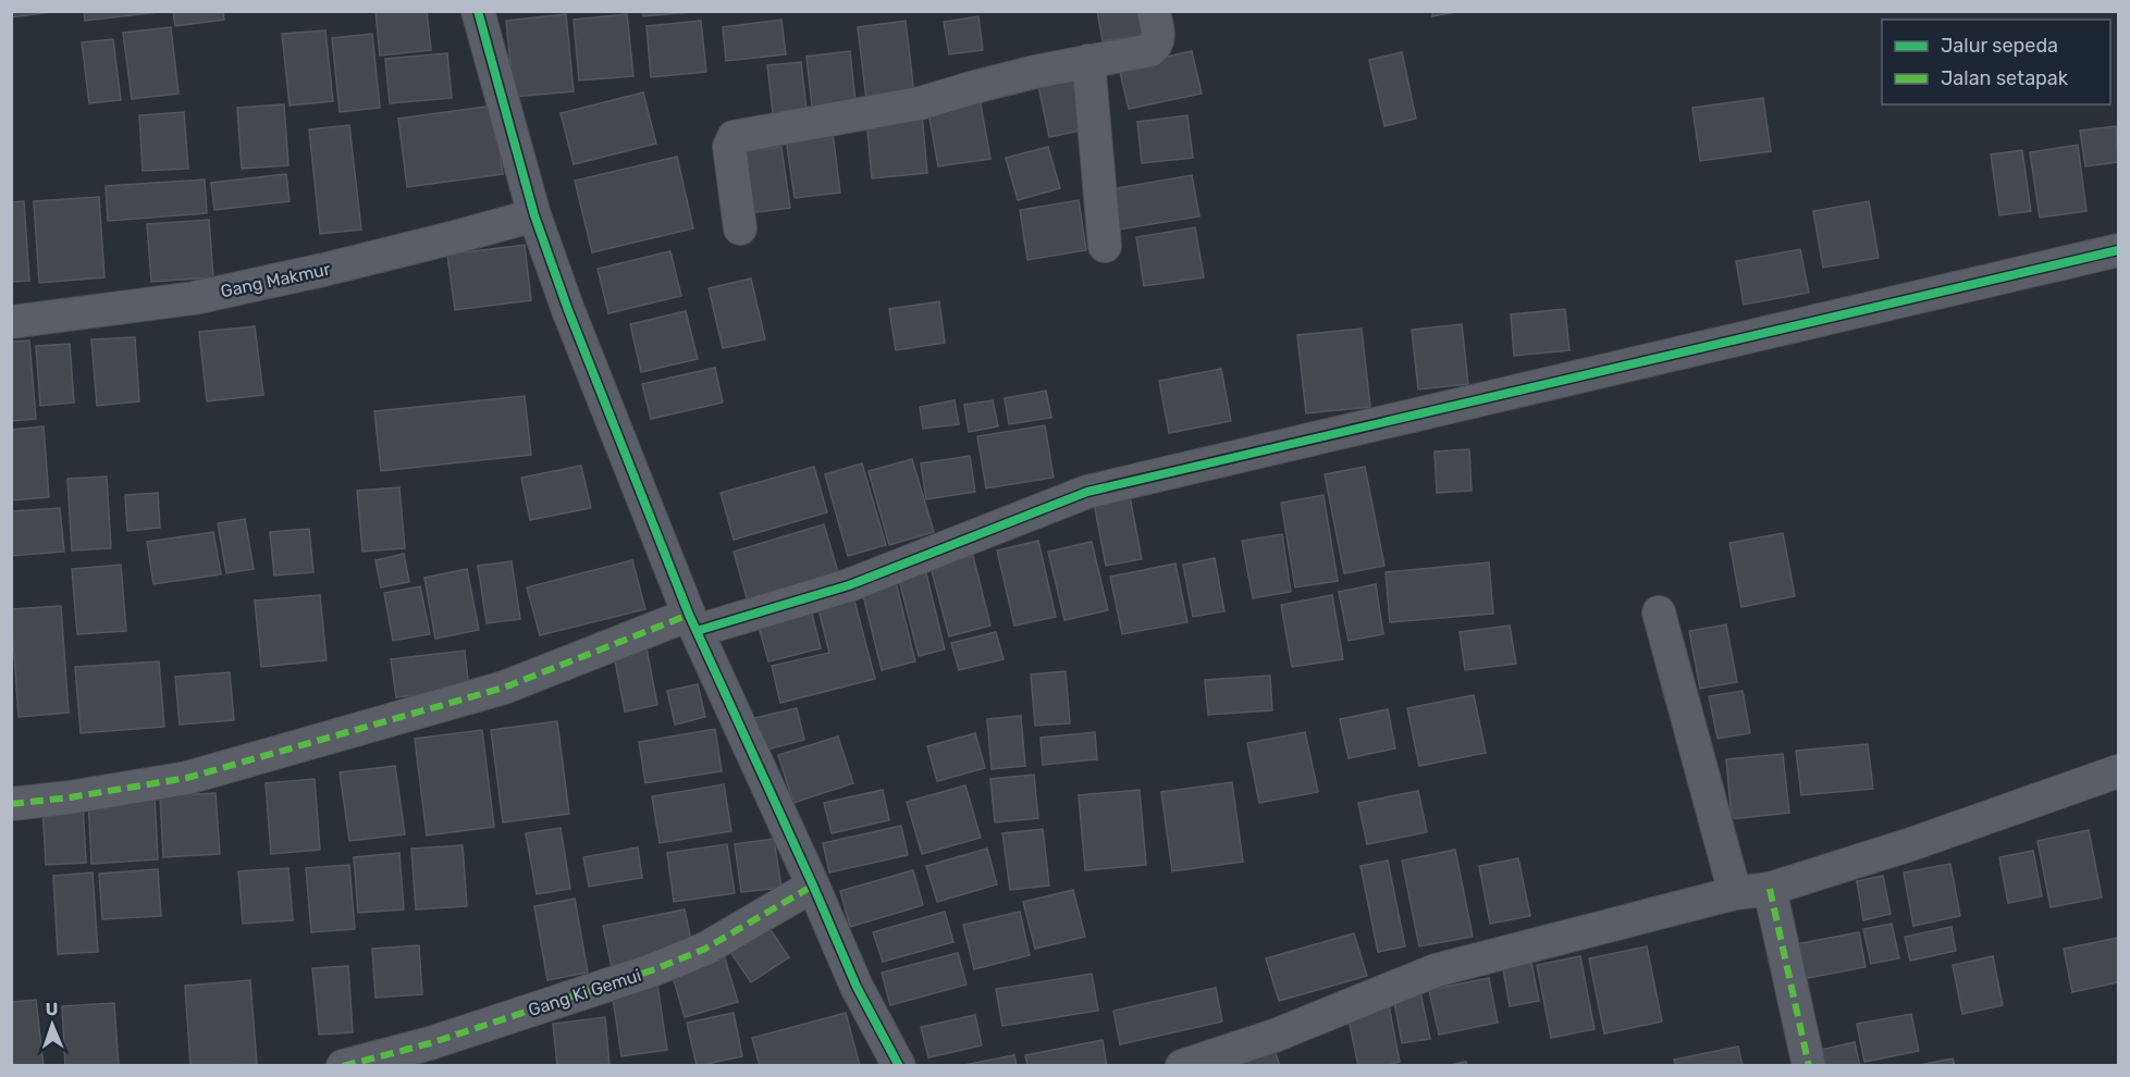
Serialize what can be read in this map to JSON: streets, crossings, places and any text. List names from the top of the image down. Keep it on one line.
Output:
{"streets":{"street":["Gang Makmur","Gang Ki Gemui"]},"legend":["Jalur sepeda","Jalan setapak"],"north":"top"}
